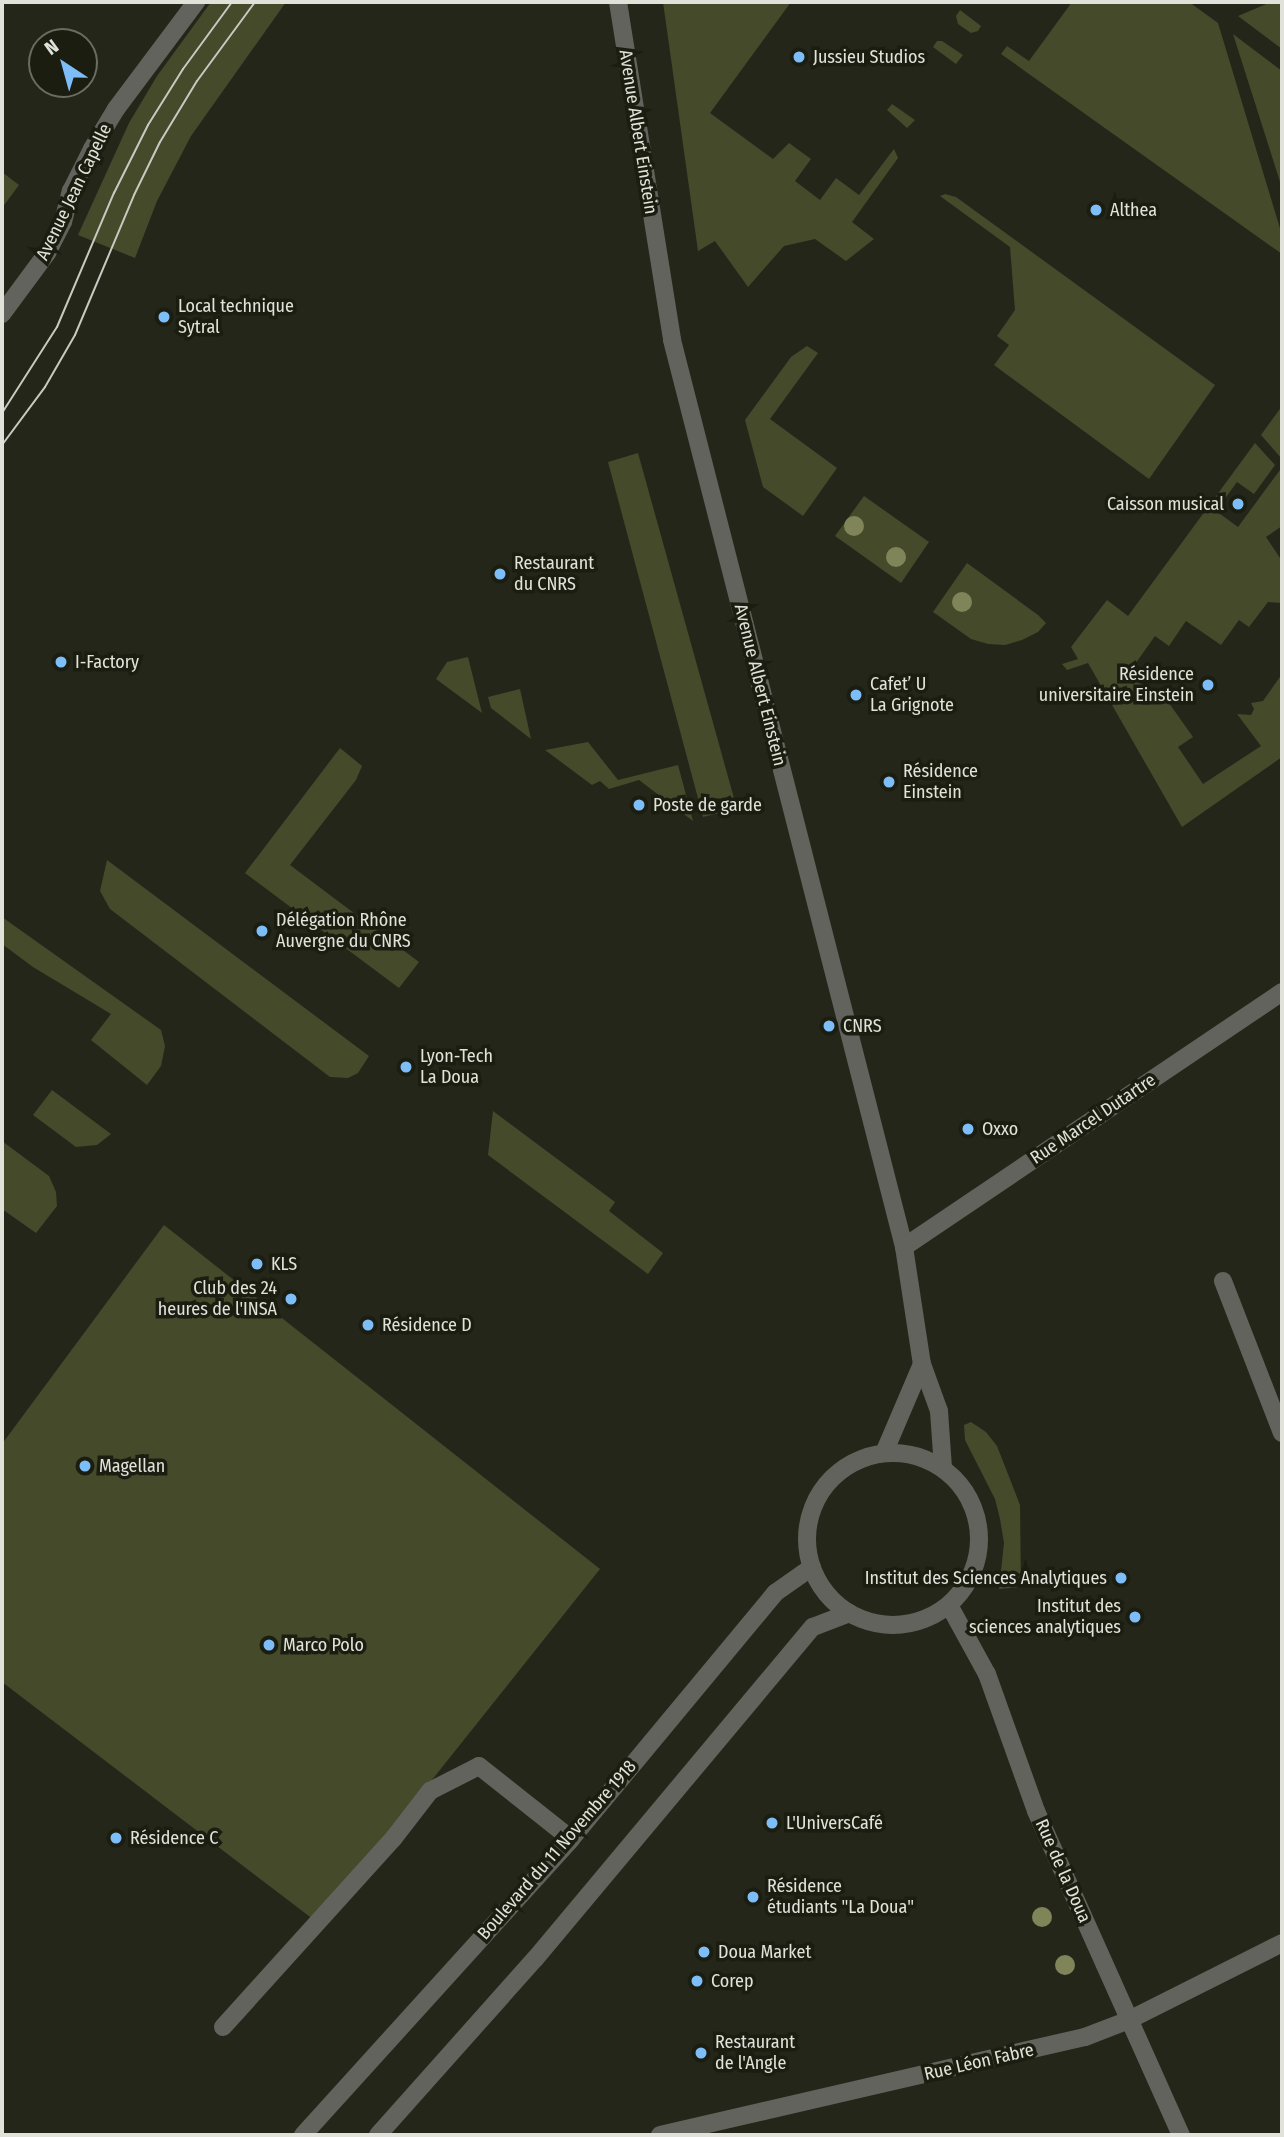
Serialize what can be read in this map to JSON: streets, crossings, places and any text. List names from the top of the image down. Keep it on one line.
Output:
{"streets":{"street":["Avenue Albert Einstein","Avenue Jean Capelle","Rue Marcel Dutartre","Boulevard du 11 Novembre 1918","Rue de la Doua","Rue Léon Fabre"]},"crossings":[["Avenue Albert Einstein","Rue Marcel Dutartre"],["Avenue Albert Einstein","Boulevard du 11 Novembre 1918"],["Avenue Albert Einstein","Rue de la Doua"],["Boulevard du 11 Novembre 1918","Rue de la Doua"],["Rue de la Doua","Rue Léon Fabre"]],"places":["Jussieu Studios","Althea","Local technique Sytral","Caisson musical","Restaurant du CNRS","I-Factory","Résidence universitaire Einstein","Cafet’ U La Grignote","Résidence Einstein","Poste de garde","Délégation Rhône Auvergne du CNRS","CNRS","Lyon-Tech La Doua","Oxxo","KLS","Club des 24 heures de l'INSA","Résidence D","Magellan","Institut des Sciences Analytiques","Institut des sciences analytiques","Marco Polo","L'UniversCafé","Résidence C","Résidence étudiants \"La Doua\"","Doua Market","Corep","Restaurant de l'Angle"],"north":"top left"}
